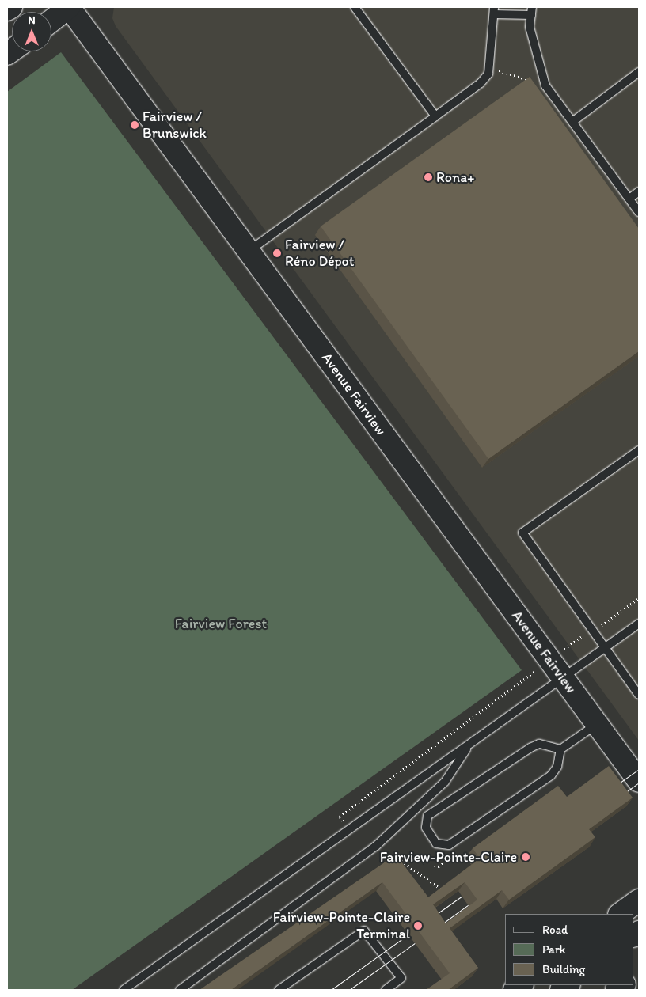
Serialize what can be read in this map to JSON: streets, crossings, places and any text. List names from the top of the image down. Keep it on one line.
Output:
{"streets":{"main road":["Avenue Fairview"]},"parks":["Fairview Forest"],"places":["Fairview / Brunswick","Rona+","Fairview / Réno Dépot","Fairview-Pointe-Claire","Fairview-Pointe-Claire Terminal"],"legend":["Road","Park","Building"],"north":"top"}
